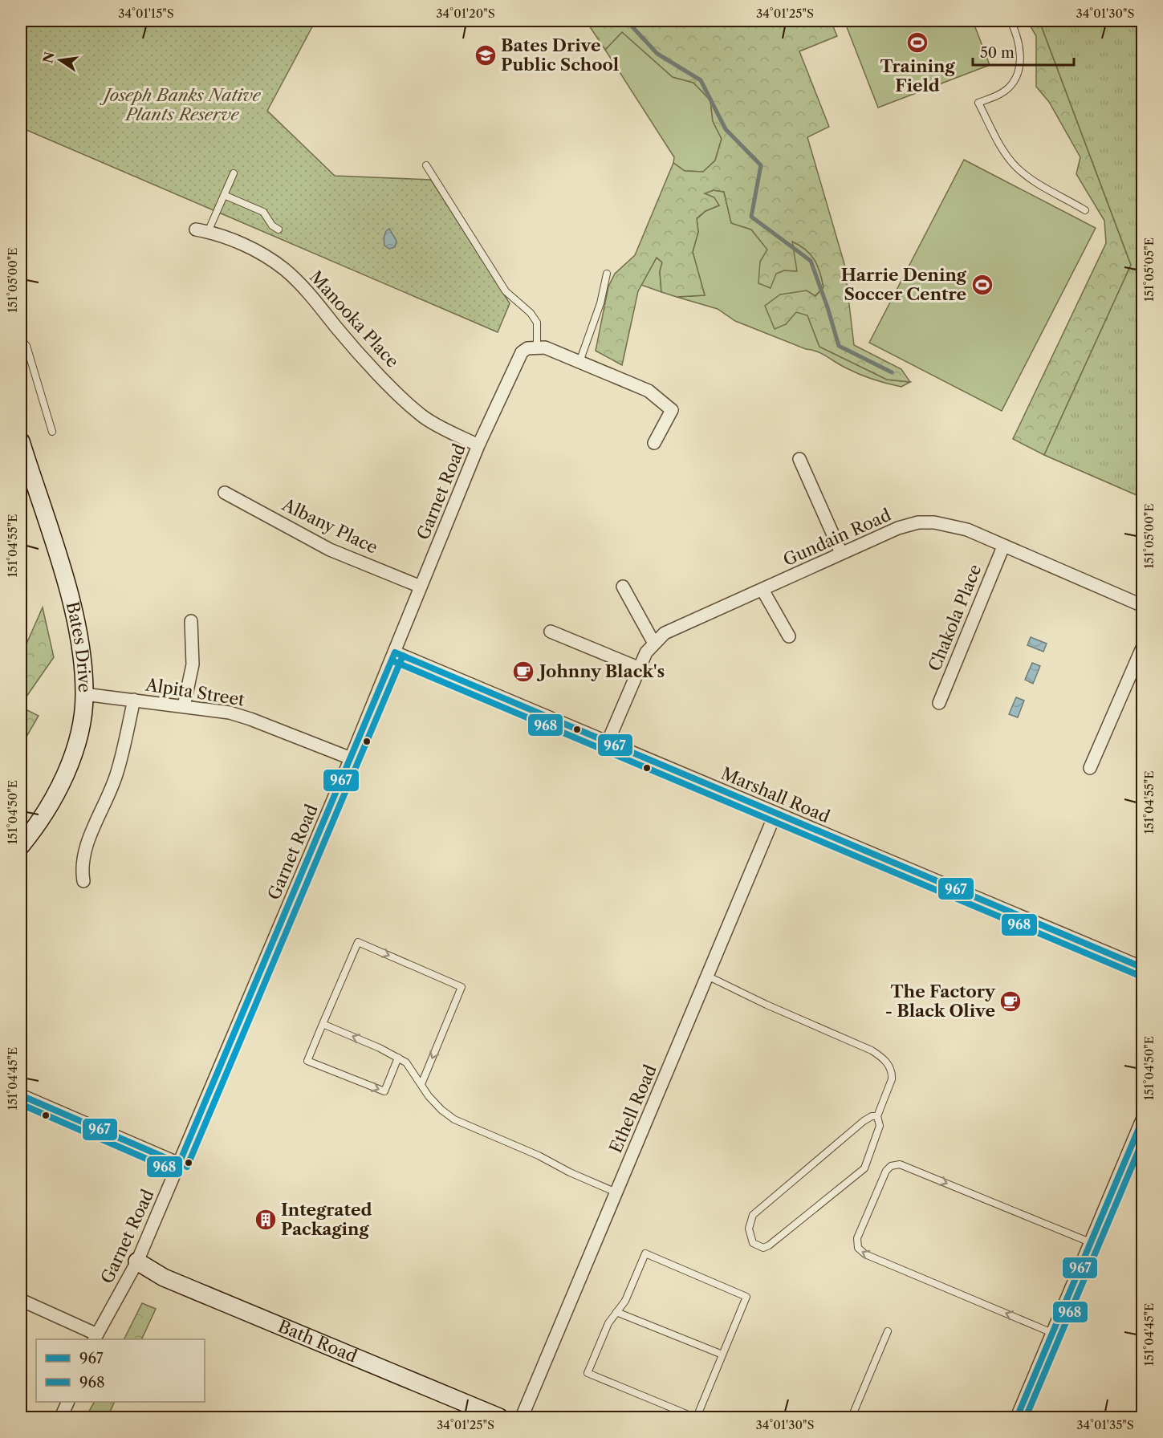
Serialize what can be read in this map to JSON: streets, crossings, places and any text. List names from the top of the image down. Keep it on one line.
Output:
{"streets":{"main road":["Bates Drive","Bath Road"],"street":["Manooka Place","Garnet Road","Albany Place","Gundain Road","Chakola Place","Alpita Street","Marshall Road","Ethell Road"]},"crossings":[["Manooka Place","Garnet Road"],["Garnet Road","Albany Place"],["Garnet Road","Alpita Street"],["Garnet Road","Marshall Road"],["Garnet Road","Bath Road"],["Gundain Road","Chakola Place"],["Gundain Road","Marshall Road"],["Bates Drive","Alpita Street"],["Marshall Road","Ethell Road"]],"parks":["Joseph Banks Native Plants Reserve"],"places":{"sports":["Training Field","Harrie Dening Soccer Centre"],"school or university":["Bates Drive Public School"],"cafe":["Johnny Black's","The Factory - Black Olive"],"building":["Integrated Packaging"]},"lines":["transit line 967","transit line 968"],"legend":["967","968"],"scale_bar":"50 m","north":"left","coordinates":["34°01'15\"S","34°01'20\"S","34°01'25\"S","34°01'30\"S","151°05'05\"E","151°05'00\"E","151°04'55\"E","151°04'50\"E","151°04'45\"E","34°01'35\"S"]}
